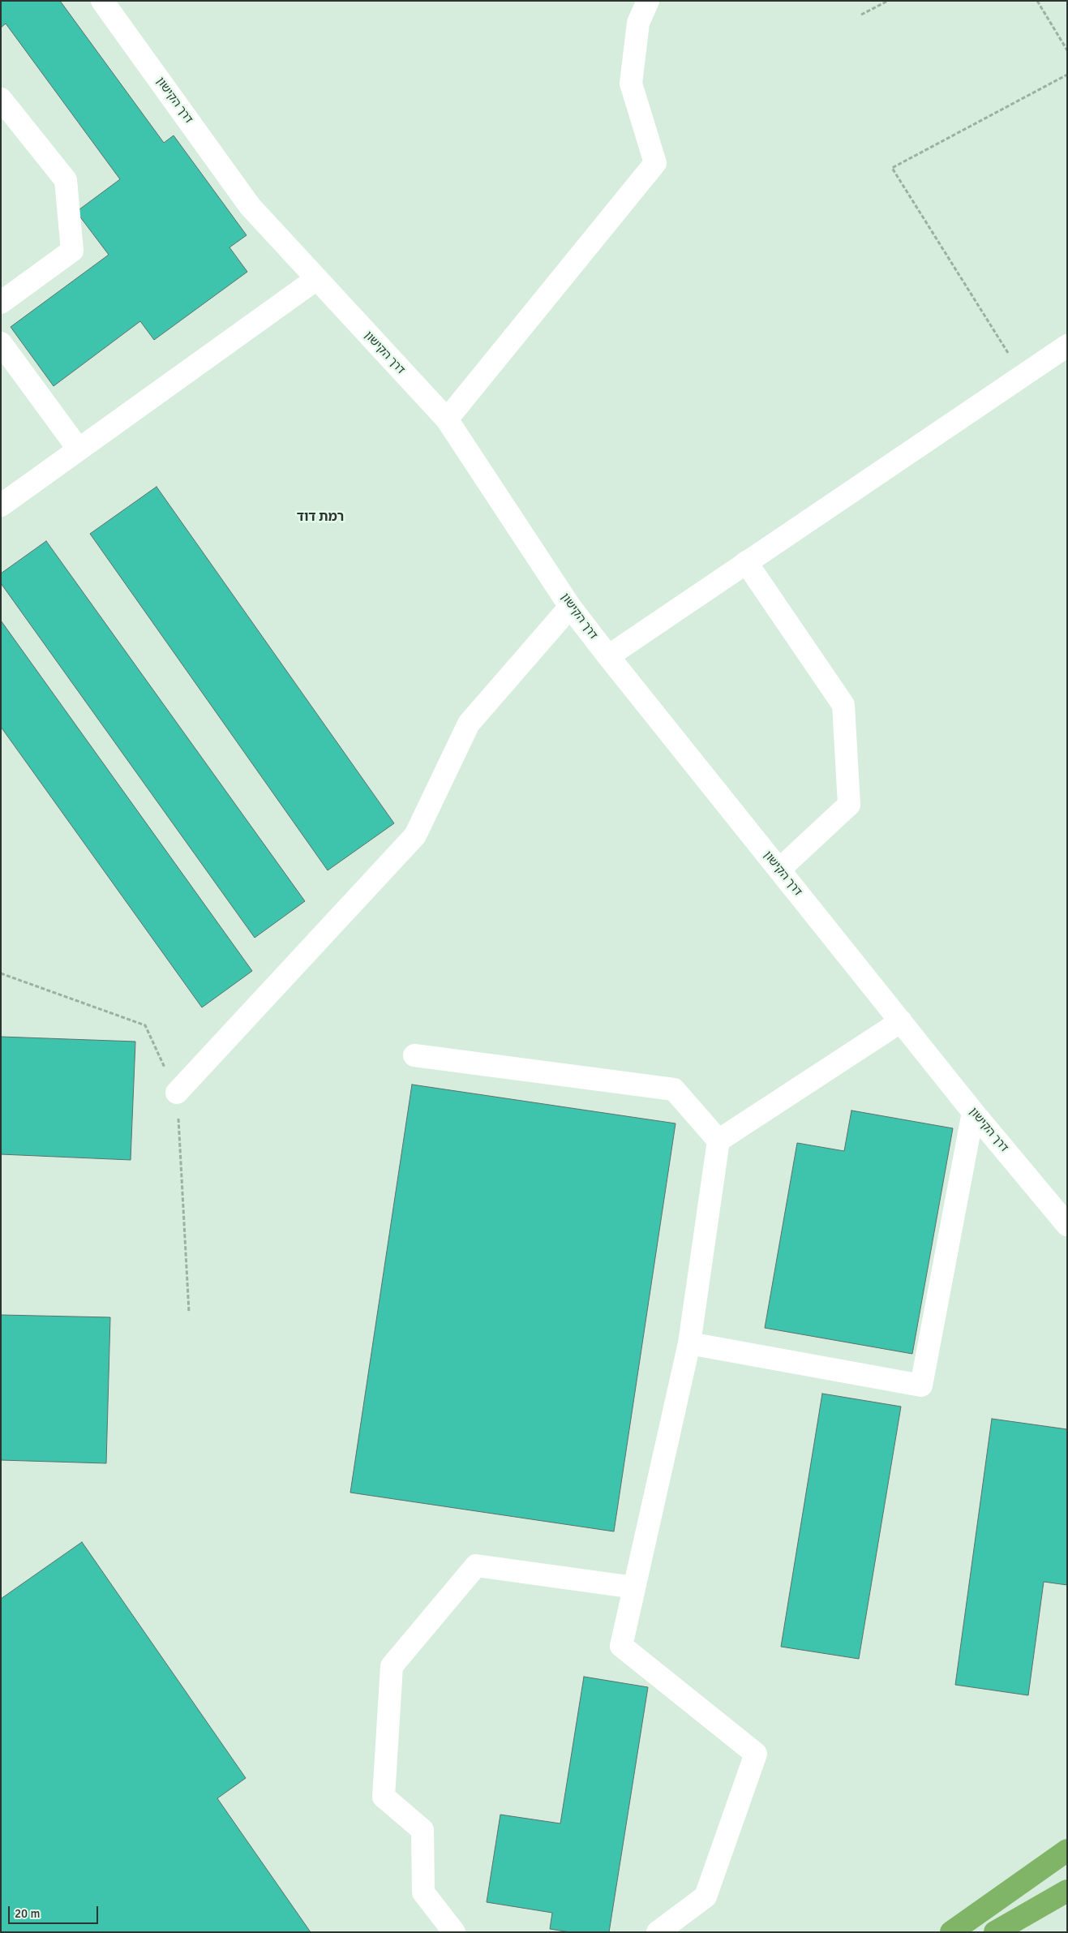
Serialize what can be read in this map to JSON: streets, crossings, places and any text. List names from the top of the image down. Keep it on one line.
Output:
{"streets":{"street":["דרך הקישון"]},"districts":["רמת דוד"],"scale_bar":"20 m"}
